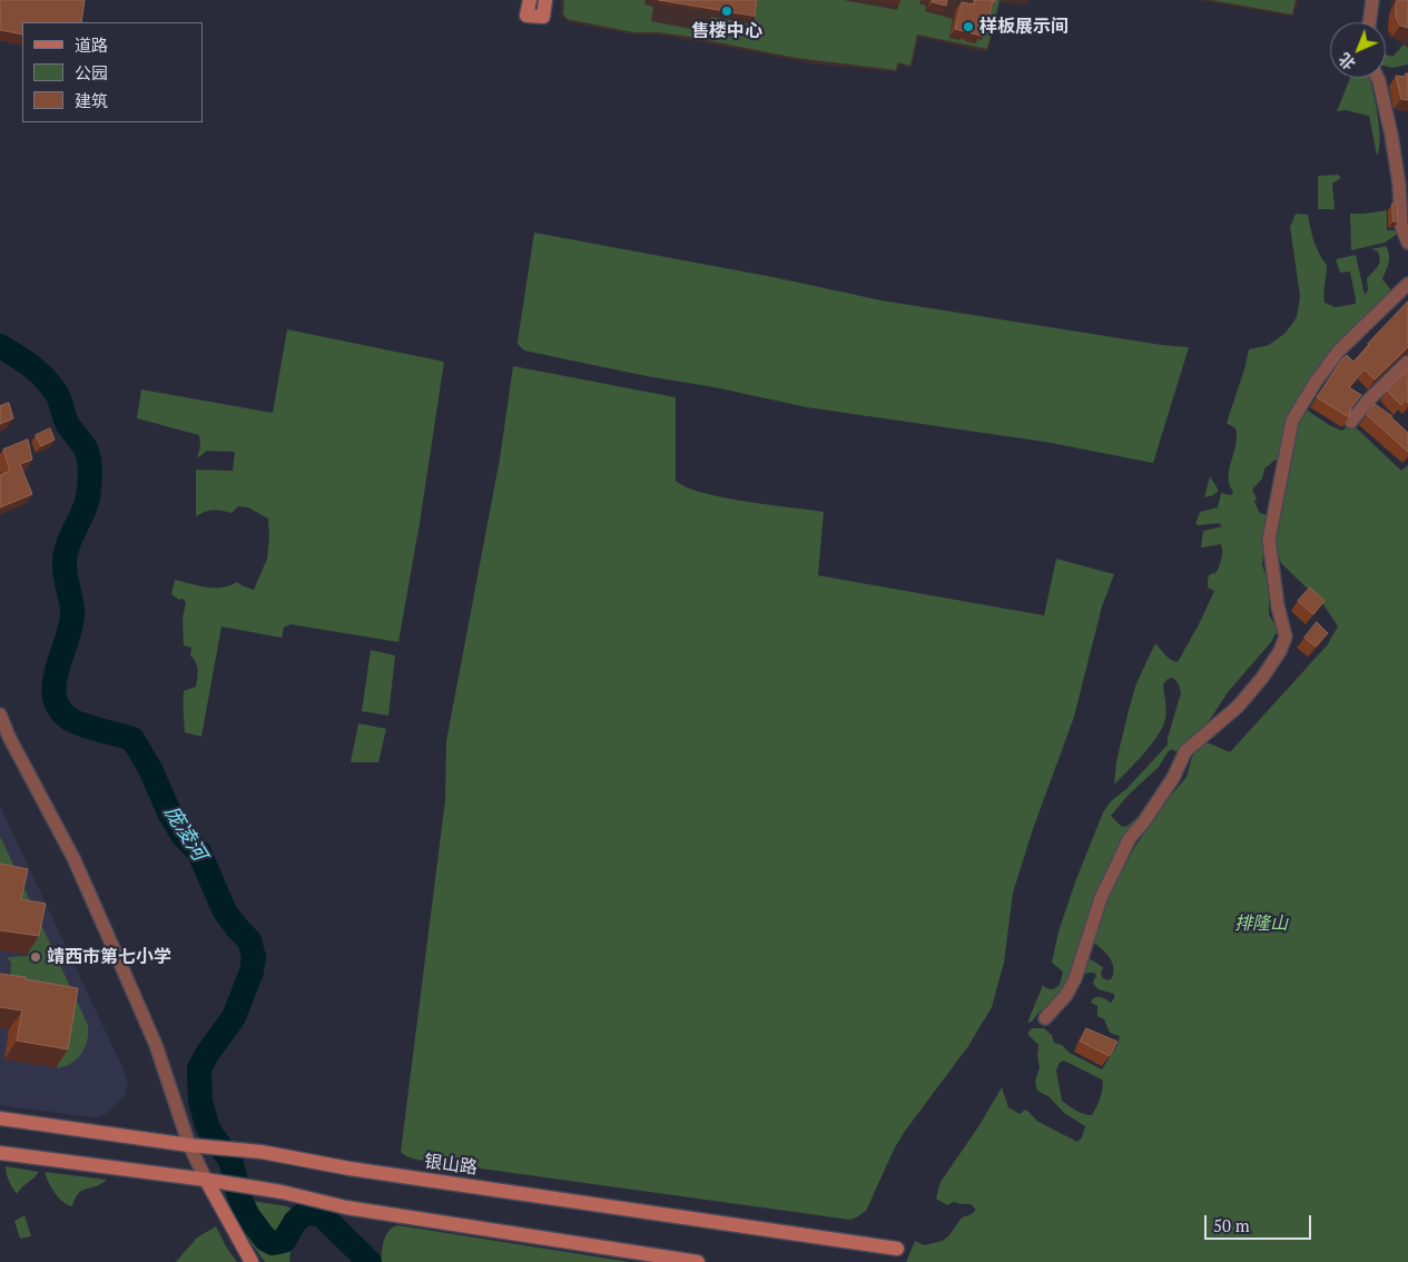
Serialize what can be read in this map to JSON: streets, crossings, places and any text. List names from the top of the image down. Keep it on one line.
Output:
{"streets":{"main road":["银山路"]},"water":["庞凌河"],"parks":["排隆山"],"places":["售楼中心","样板展示间","靖西市第七小学"],"legend":["道路","公园","建筑"],"scale_bar":"50 m","north":"bottom left"}
